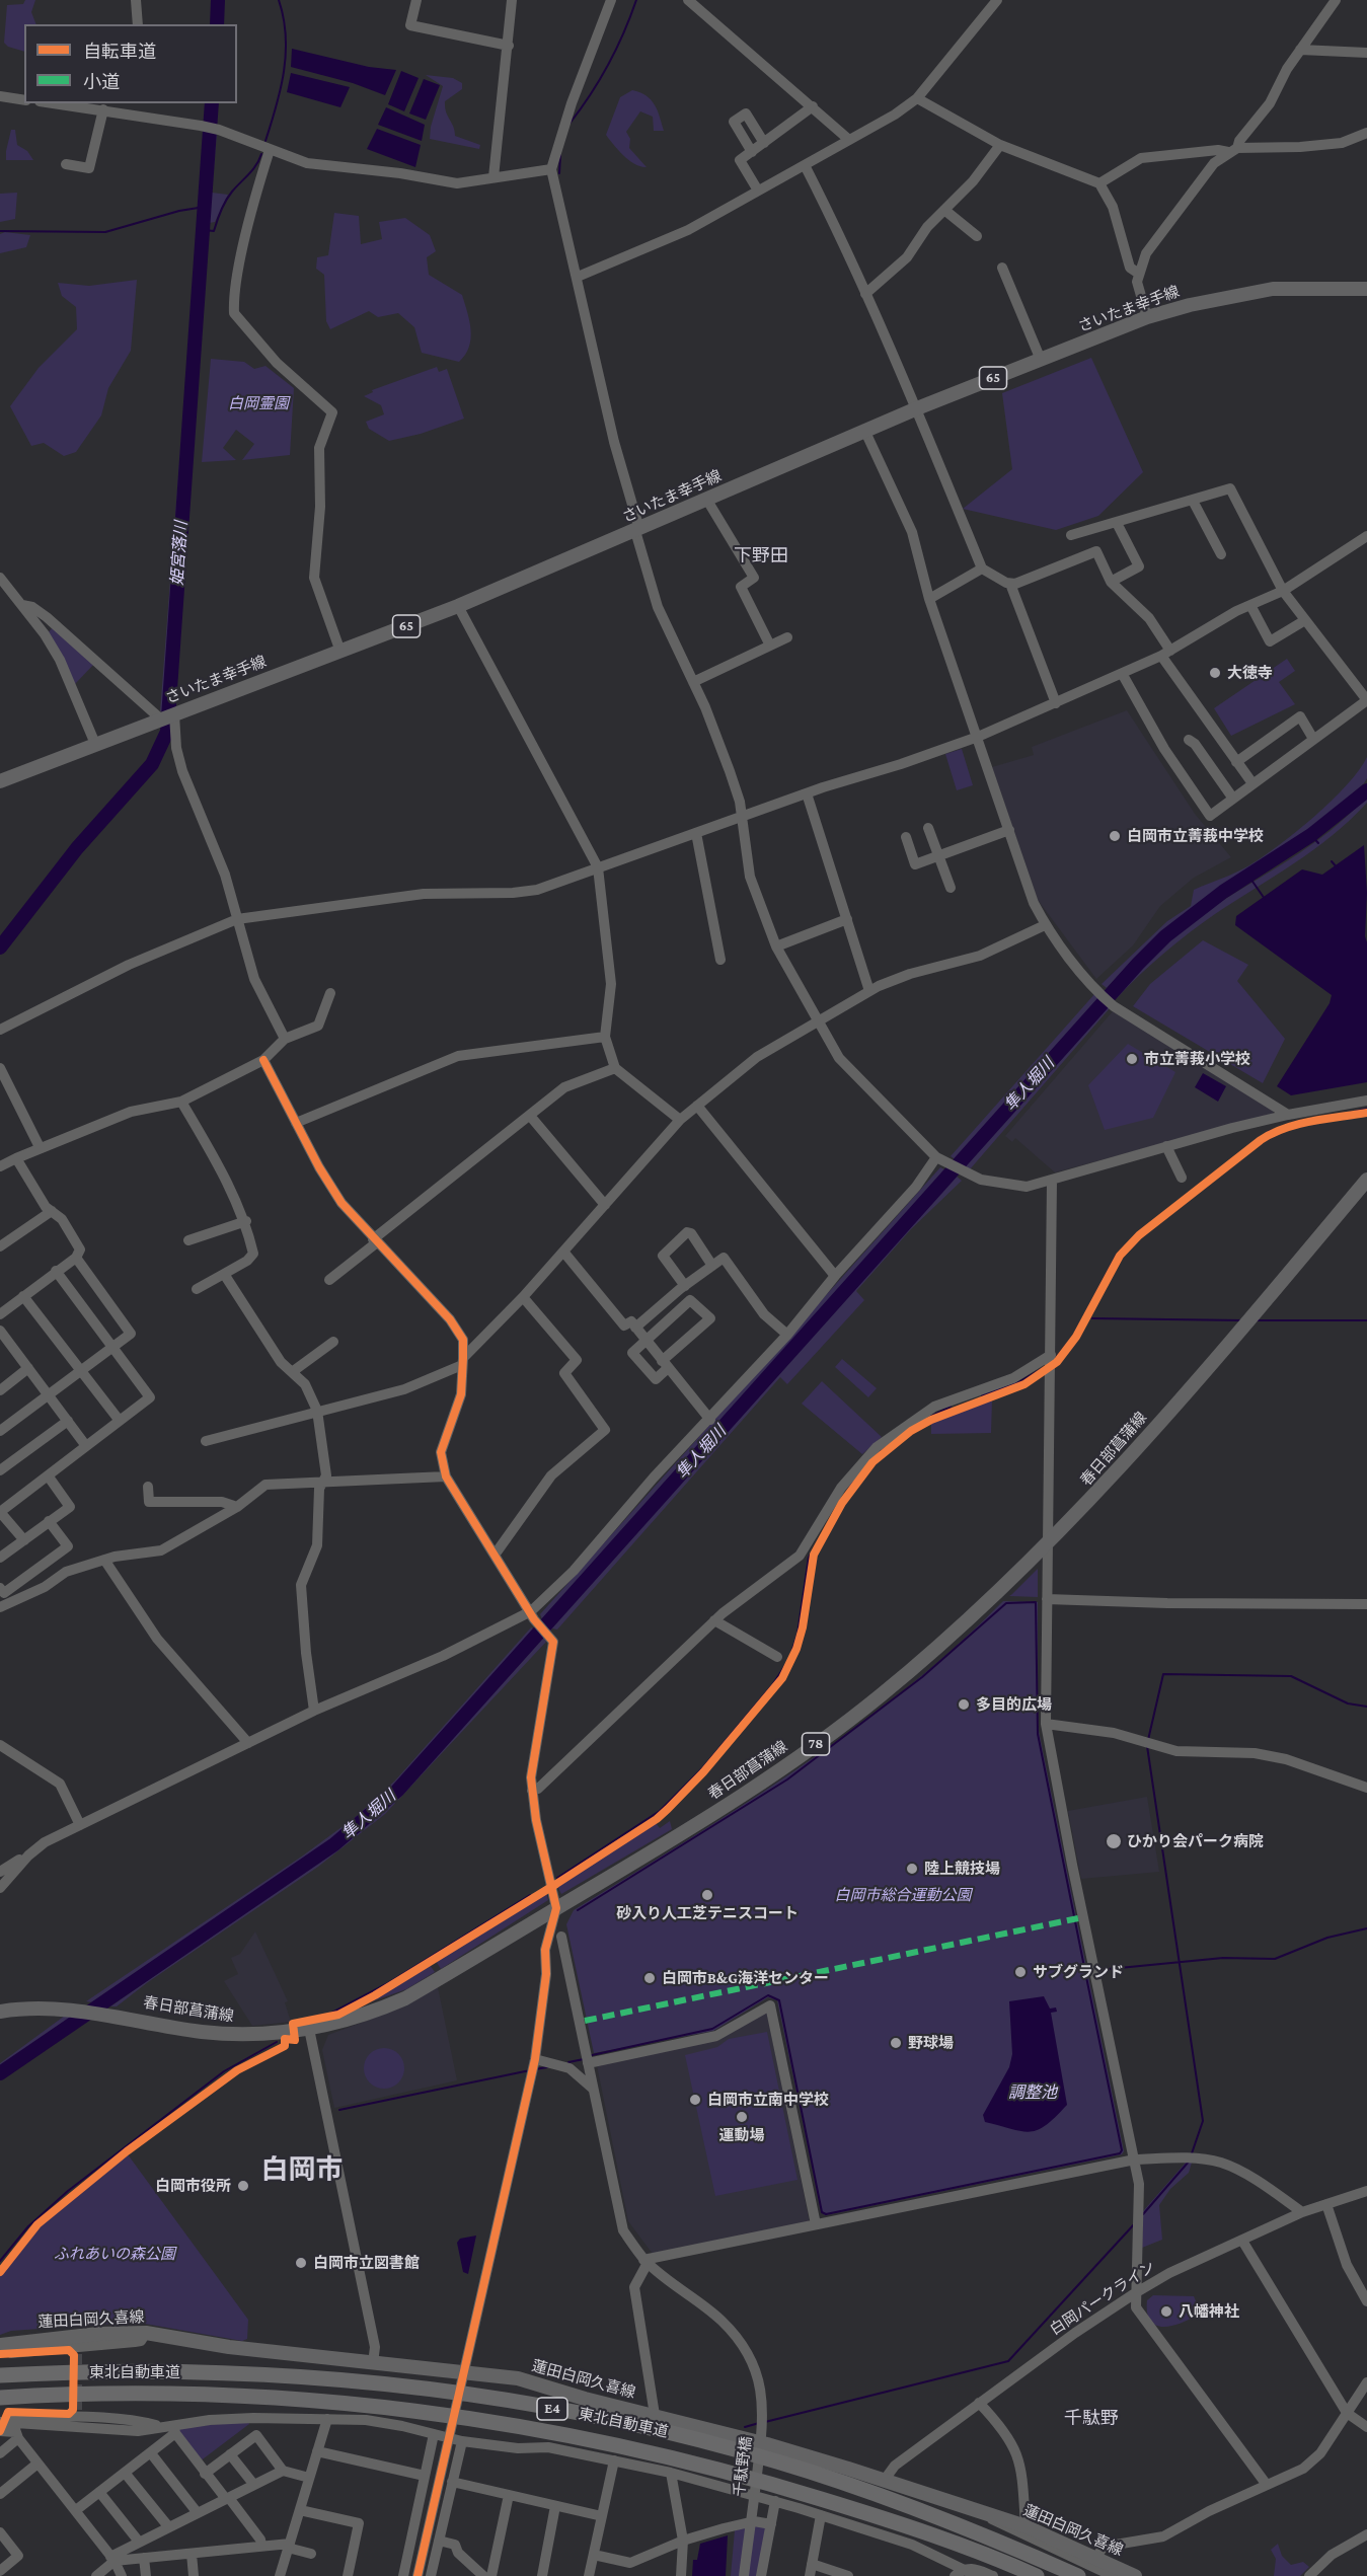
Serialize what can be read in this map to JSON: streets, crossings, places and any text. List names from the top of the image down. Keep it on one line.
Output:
{"streets":{"highway":["東北自動車道","E4"],"main road":["さいたま幸手線","65","春日部菖蒲線","78","蓮田白岡久喜線"],"street":["白岡パークライン","千駄野橋"]},"crossings":[["白岡パークライン","蓮田白岡久喜線"]],"districts":["下野田","白岡市","千駄野"],"water":["姫宮落川","隼人堀川","調整池"],"parks":["白岡霊園","白岡市総合運動公園","ふれあいの森公園"],"places":["大徳寺","白岡市立菁莪中学校","市立菁莪小学校","多目的広場","ひかり会パーク病院","陸上競技場","砂入り人工芝テニスコート","サブグランド","白岡市B&G海洋センター","野球場","白岡市立南中学校","運動場","白岡市役所","白岡市立図書館","八幡神社"],"legend":["自転車道","小道"]}
